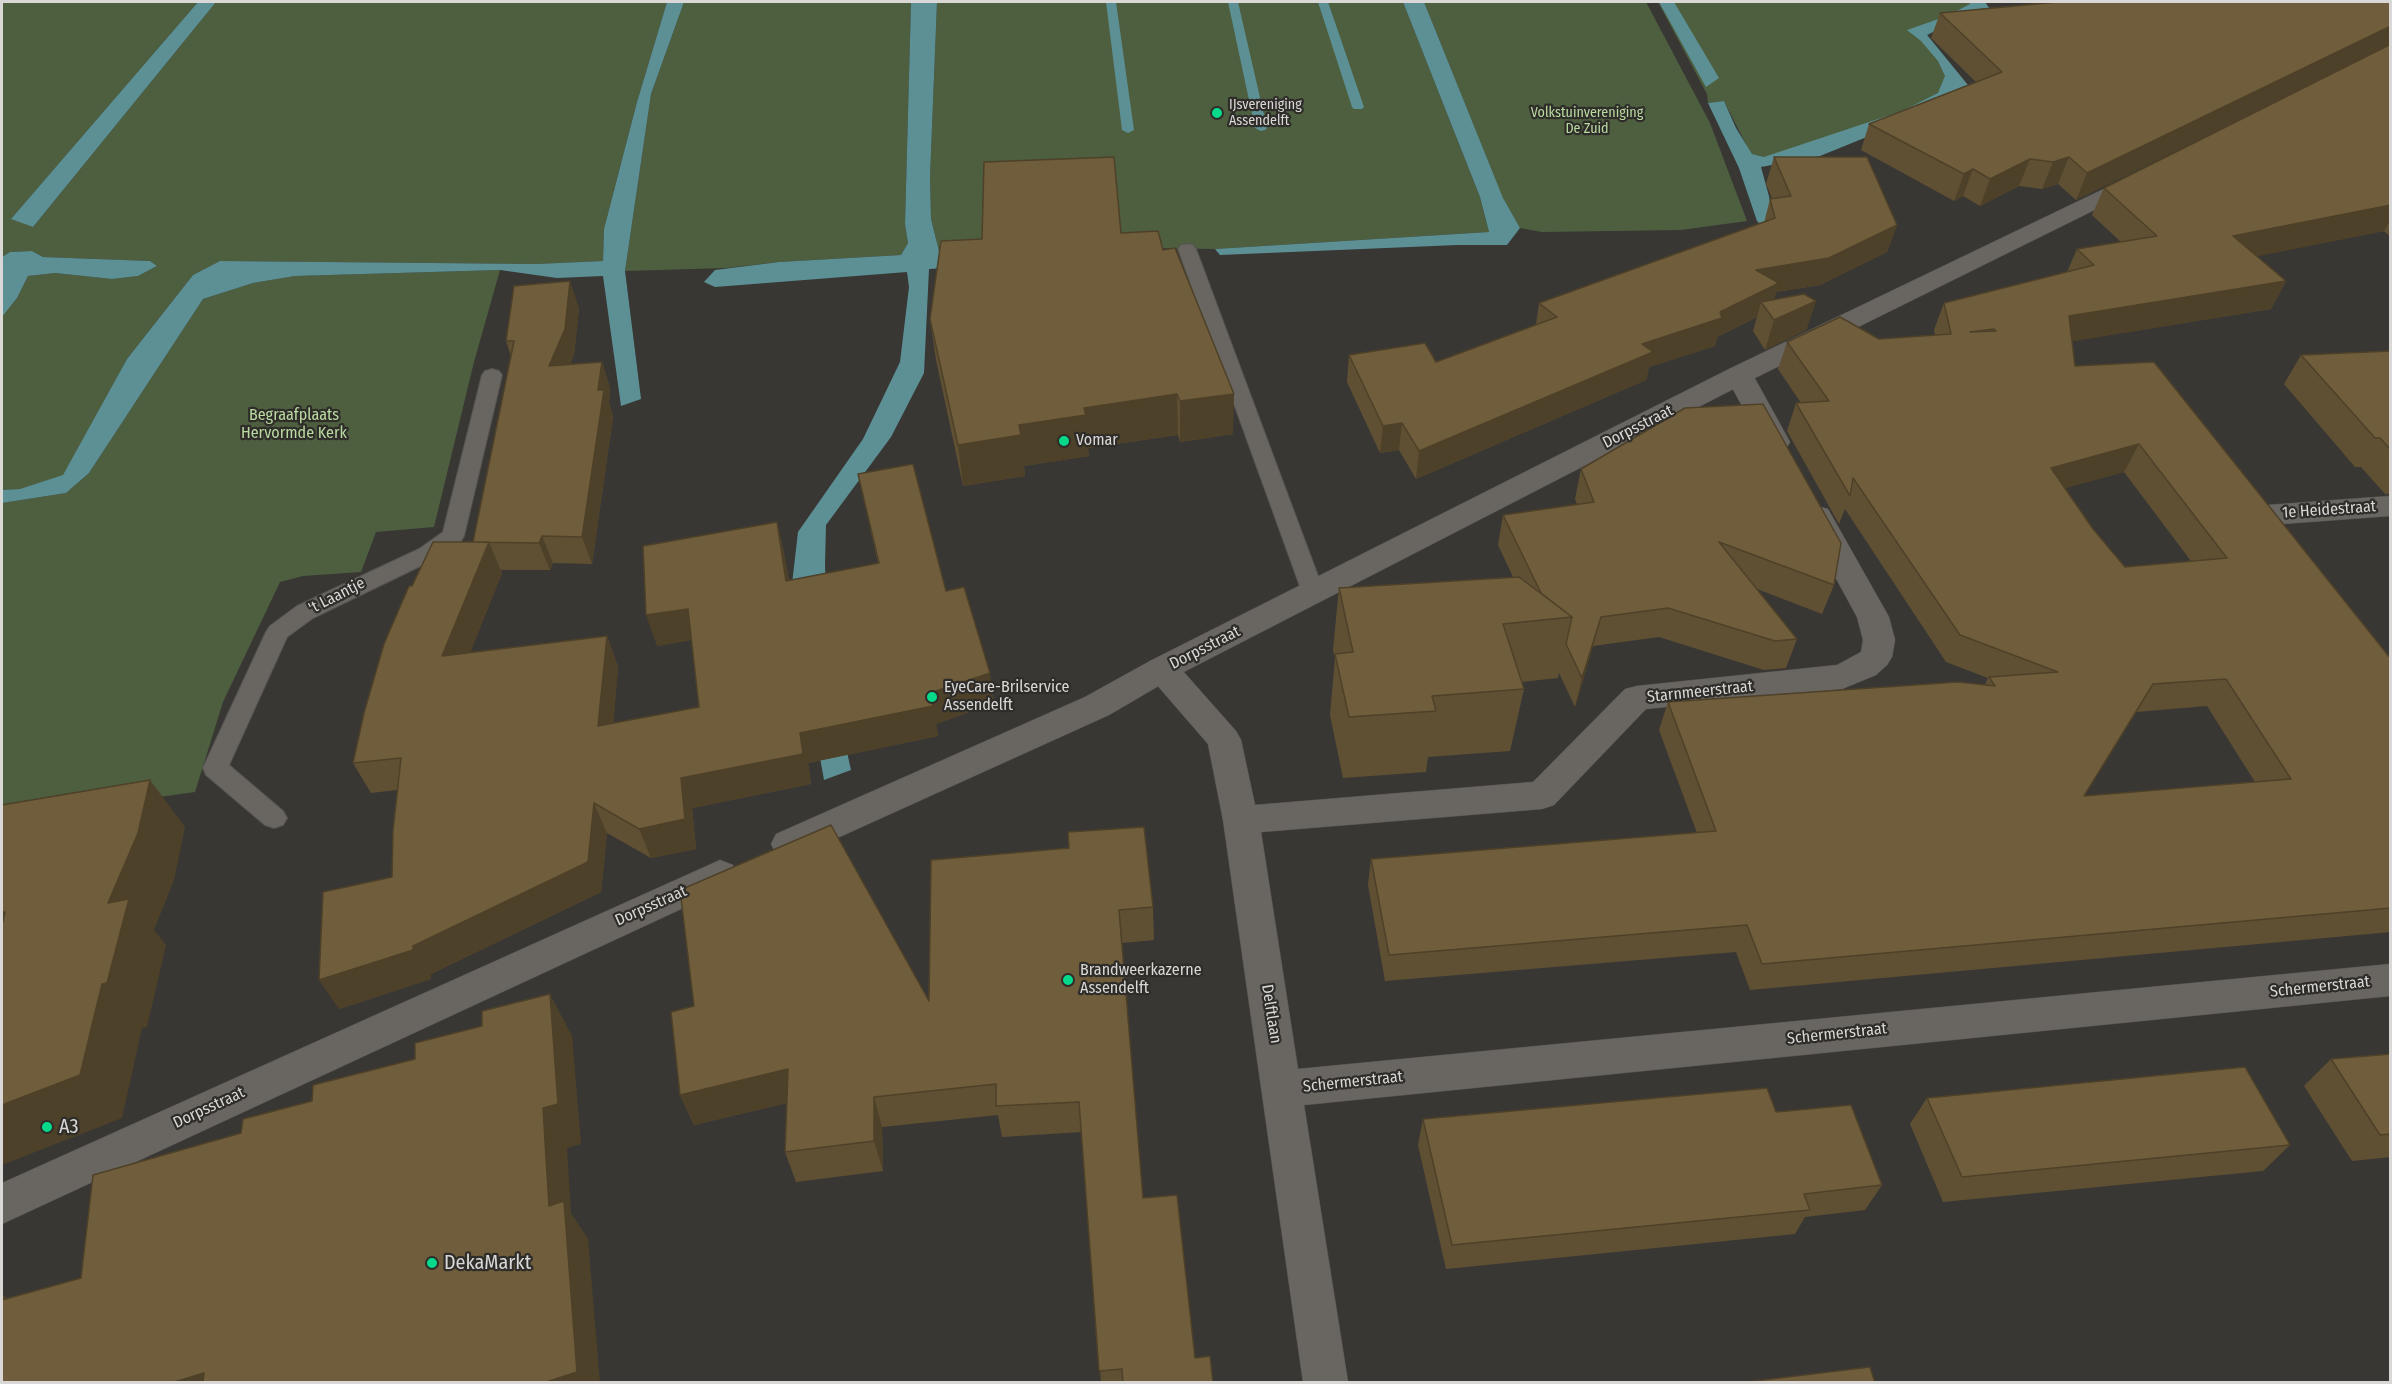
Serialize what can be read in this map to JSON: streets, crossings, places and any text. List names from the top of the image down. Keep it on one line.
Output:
{"streets":{"street":["Dorpsstraat","1e Heidestraat","Starnmeerstraat","Schermerstraat","Delftlaan"],"lane":["'t Laantje"]},"crossings":[["Dorpsstraat","Starnmeerstraat"],["Dorpsstraat","Delftlaan"],["Starnmeerstraat","Delftlaan"],["Schermerstraat","Delftlaan"]],"parks":["Volkstuinvereniging De Zuid","Begraafplaats Hervormde Kerk"],"places":["IJsvereniging Assendelft","Vomar","EyeCare-Brilservice Assendelft","Brandweerkazerne Assendelft","A3","DekaMarkt"]}
